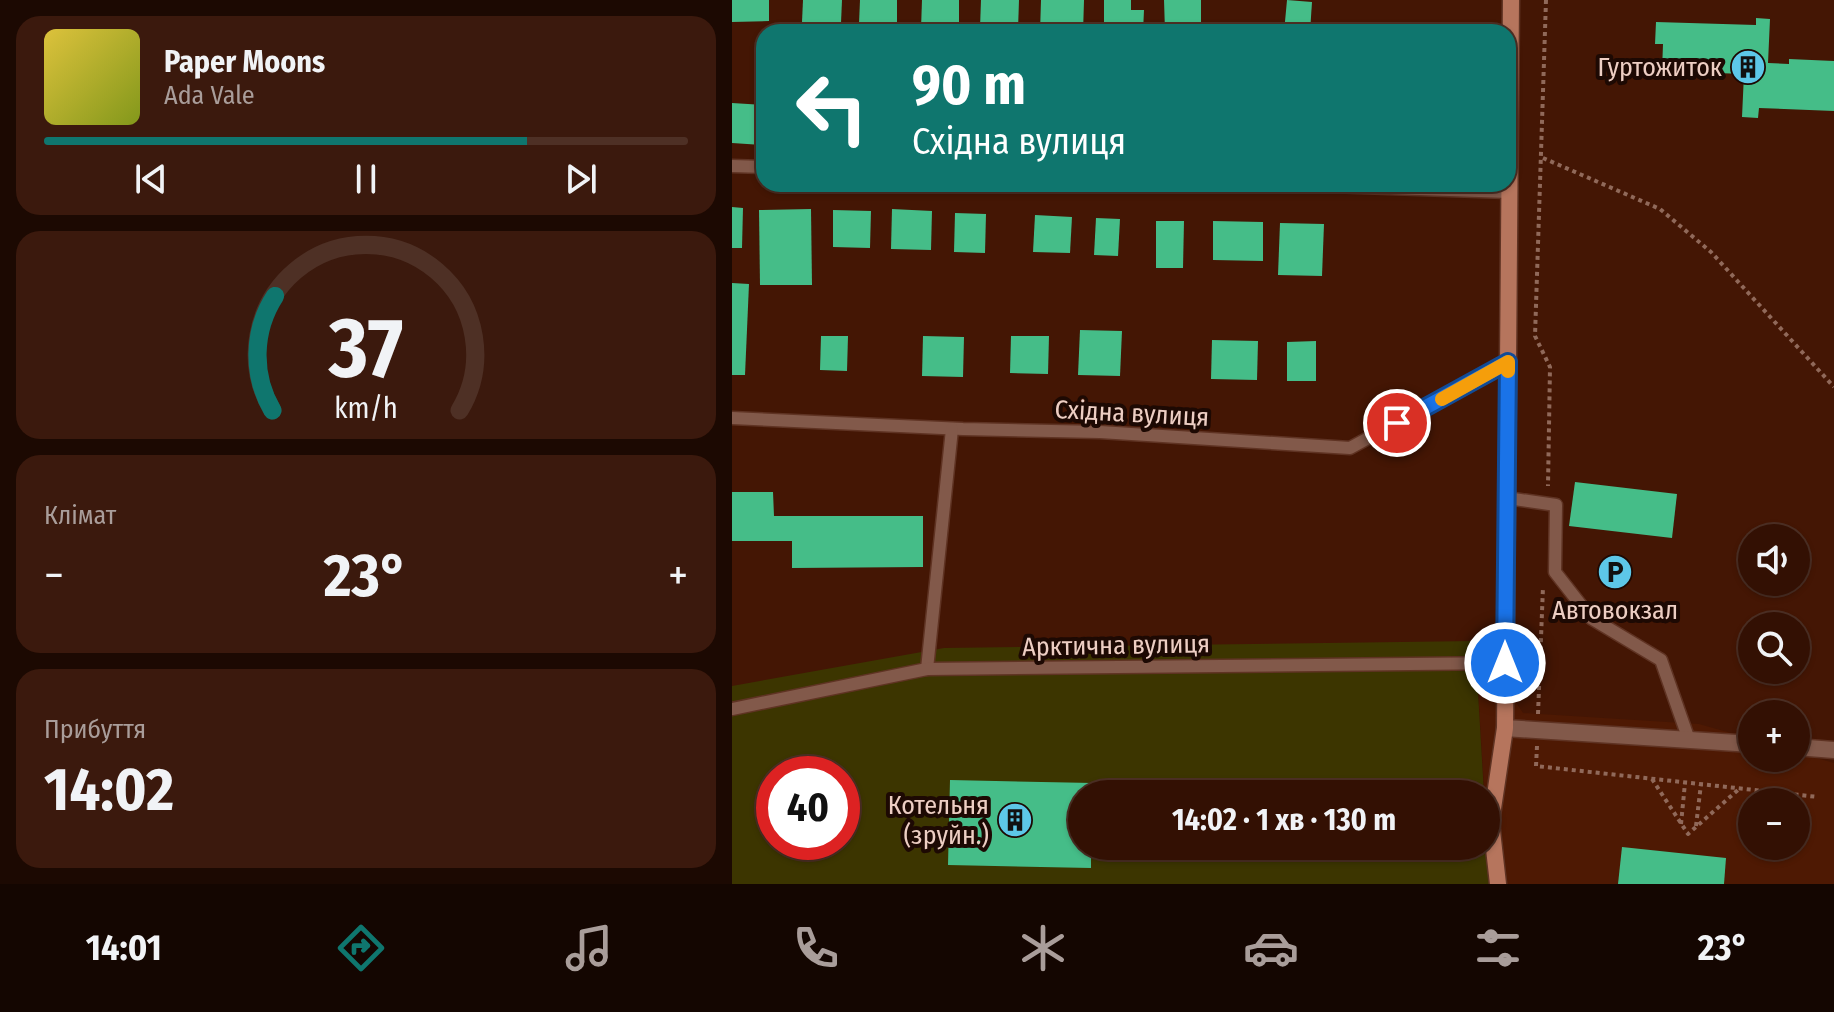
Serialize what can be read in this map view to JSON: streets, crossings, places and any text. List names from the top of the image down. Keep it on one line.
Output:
{"streets":{"lane":["Східна вулиця","Арктична вулиця"]},"places":{"building":["Гуртожиток","Котельня (зруйн.)"],"parking":["Автовокзал"]},"page":{"turn":["90 m","Східна вулиця"],"song":["Paper Moons","Ada Vale"],"tile":["Клімат",["Прибуття","14:02"]],"map_buttons":["+","−"],"heat":["−","23°","+"],"limit":"40","trip":"14:02 · 1 хв · 130 m","tabs":["14:01","23°"],"gauge":["37","km/h"]}}
